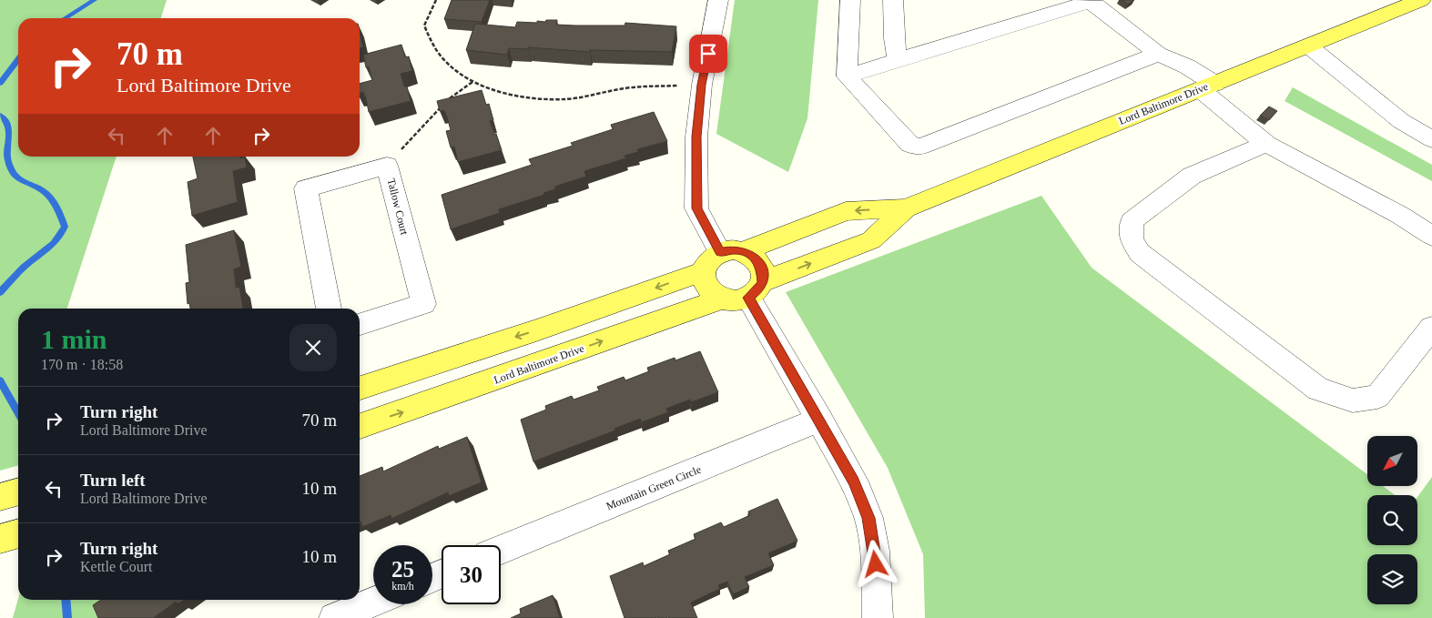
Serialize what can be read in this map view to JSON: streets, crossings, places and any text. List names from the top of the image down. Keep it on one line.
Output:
{"streets":{"main road":["Lord Baltimore Drive"],"street":["Tallow Court","Mountain Green Circle"]},"north":"bottom left","page":{"turn":["70 m","Lord Baltimore Drive"],"heading":["1 min","170 m · 18:58"],"list":[{"name":"Turn right","note":"Lord Baltimore Drive","value":"70 m"},{"name":"Turn left","note":"Lord Baltimore Drive","value":"10 m"},{"name":"Turn right","note":"Kettle Court","value":"10 m"}],"speed":"25 km/h","limit":"30"}}
